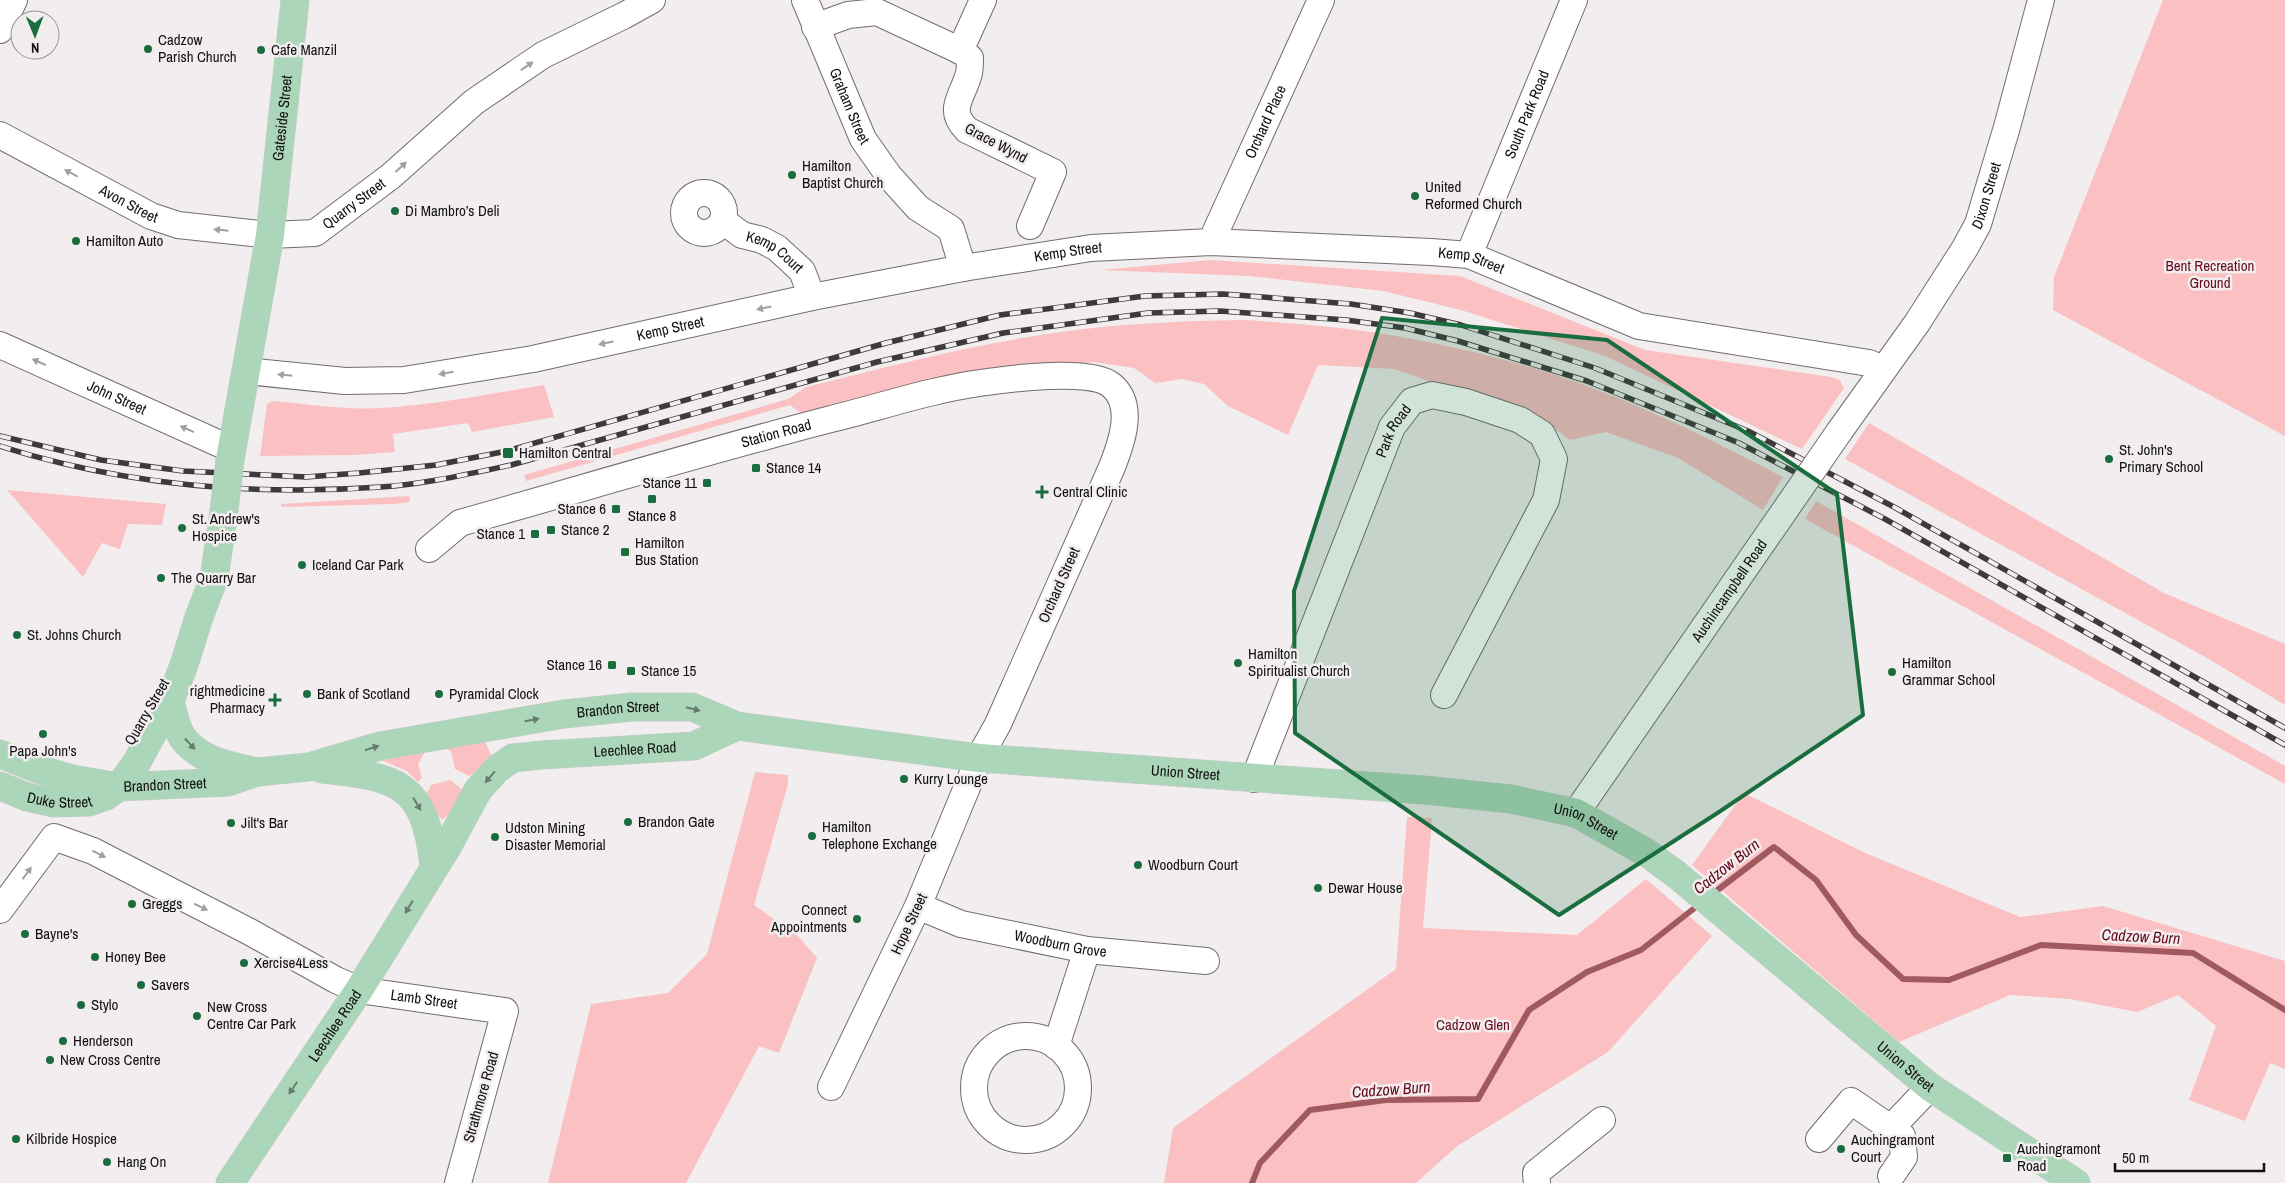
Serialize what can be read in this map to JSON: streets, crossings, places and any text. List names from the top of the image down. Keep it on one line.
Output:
{"streets":{"main road":["Gateside Street","Quarry Street","Brandon Street","Leechlee Road","Union Street","Duke Street"],"street":["Graham Street","South Park Road","Orchard Place","Grace Wynd","Dixon Street","Avon Street","Kemp Street","Kemp Court","John Street","Park Road","Station Road","Orchard Street","Auchincampbell Road","Hope Street","Woodburn Grove","Lamb Street","Strathmore Road"]},"crossings":[["Graham Street","Kemp Street"],["South Park Road","Kemp Street"],["Gateside Street","Avon Street"],["Gateside Street","Quarry Street"],["Orchard Place","Kemp Street"],["Dixon Street","Kemp Street"],["Dixon Street","Auchincampbell Road"],["Avon Street","Quarry Street"],["Quarry Street","Kemp Street"],["Quarry Street","John Street"],["Quarry Street","Brandon Street"],["Quarry Street","Duke Street"],["Kemp Street","Kemp Court"],["Kemp Street","Auchincampbell Road"],["Park Road","Union Street"],["Station Road","Orchard Street"],["Orchard Street","Brandon Street"],["Orchard Street","Union Street"],["Orchard Street","Hope Street"],["Auchincampbell Road","Union Street"],["Brandon Street","Leechlee Road"],["Brandon Street","Union Street"],["Brandon Street","Duke Street"],["Brandon Street","Hope Street"],["Leechlee Road","Lamb Street"],["Union Street","Hope Street"],["Hope Street","Woodburn Grove"],["Lamb Street","Strathmore Road"]],"one_way":["Avon Street","Quarry Street","John Street","Leechlee Road","Lamb Street"],"water":["Cadzow Burn"],"parks":["Bent Recreation Ground","Cadzow Glen"],"places":{"other":["Cadzow Parish Church","Cafe Manzil","Hamilton Baptist Church","United Reformed Church","Di Mambro’s Deli","Hamilton Auto","St. John's Primary School","St. Andrew's Hospice","Iceland Car Park","The Quarry Bar","St. Johns Church","Hamilton Spiritualist Church","Hamilton Grammar School","Bank of Scotland","Pyramidal Clock","Papa John's","Kurry Lounge","Brandon Gate","Jilt's Bar","Hamilton Telephone Exchange","Udston Mining Disaster Memorial","Woodburn Court","Dewar House","Greggs","Connect Appointments","Bayne's","Honey Bee","Xercise4Less","Savers","Stylo","New Cross Centre Car Park","Henderson","New Cross Centre","Kilbride Hospice","Auchingramont Court","Hang On"],"transit":["Hamilton Central","Stance 14","Stance 11","Stance 8","Stance 6","Stance 2","Stance 1","Hamilton Bus Station","Stance 16","Stance 15","Auchingramont Road"],"health":["Central Clinic","rightmedicine Pharmacy"]},"scale_bar":"50 m","north":"bottom"}
